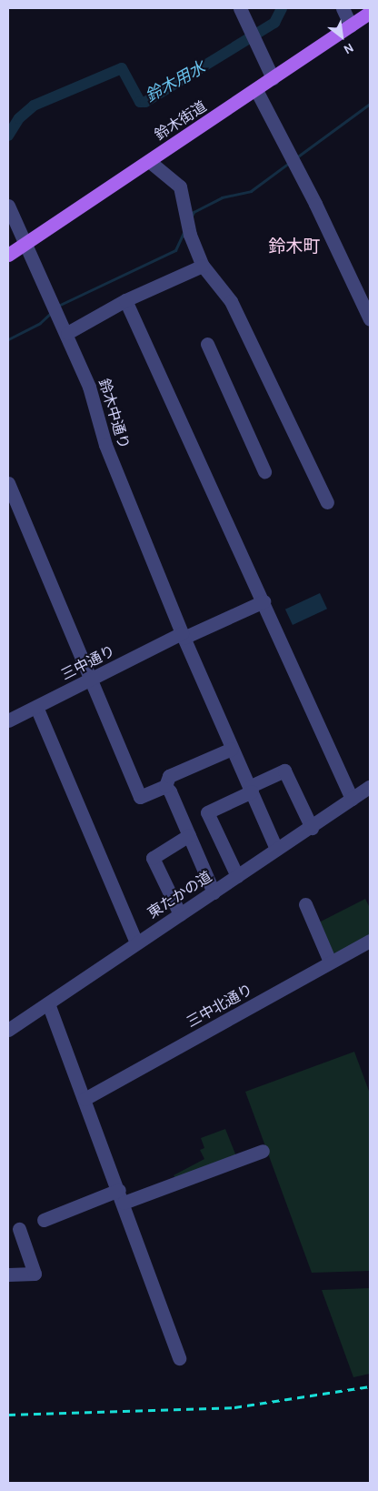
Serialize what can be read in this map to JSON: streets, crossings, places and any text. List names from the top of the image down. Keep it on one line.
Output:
{"streets":{"main road":["鈴木街道"],"street":["鈴木中通り","三中通り","東たかの道","三中北通り"]},"crossings":[["鈴木街道","鈴木中通り"],["鈴木中通り","三中通り"],["鈴木中通り","東たかの道"]],"districts":["鈴木町"],"water":["鈴木用水"],"north":"bottom right"}
